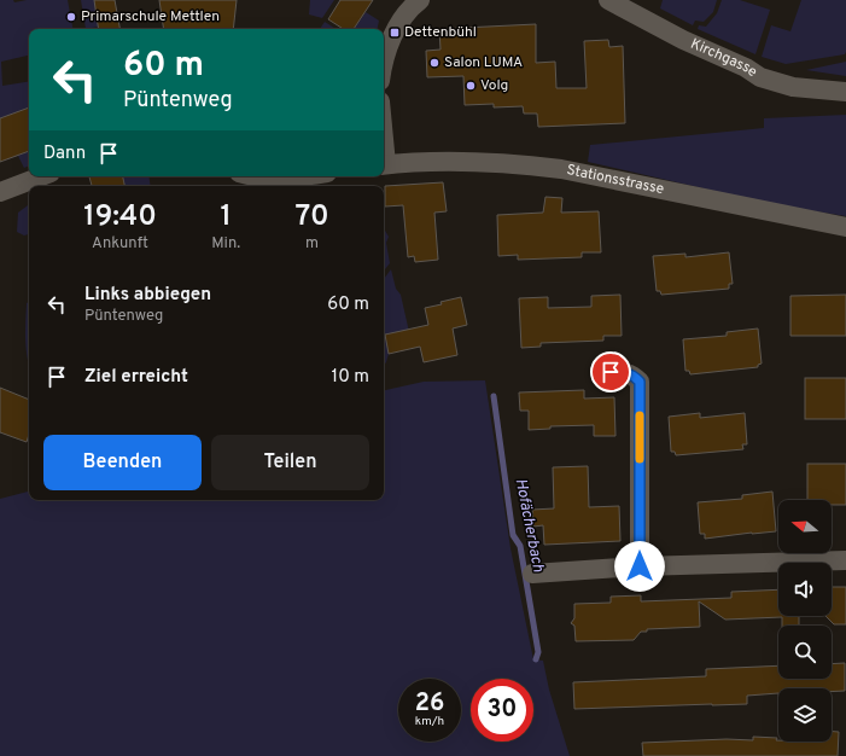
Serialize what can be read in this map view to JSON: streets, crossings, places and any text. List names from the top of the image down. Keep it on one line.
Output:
{"streets":{"street":["Kirchgasse","Stationsstrasse"]},"water":["Hofächerbach"],"places":{"other":["Primarschule Mettlen","Salon LUMA","Volg"],"transit":["Dettenbühl"]},"north":"left","page":{"turn":["60 m","Püntenweg"],"then":"Dann","eta":["19:40","Ankunft","1","Min.","70","m"],"list":[{"name":"Links abbiegen","note":"Püntenweg","value":"60 m"},{"name":"Ziel erreicht","value":"10 m"}],"buttons":["Beenden","Teilen"],"speed":"26 km/h","limit":"30"}}
